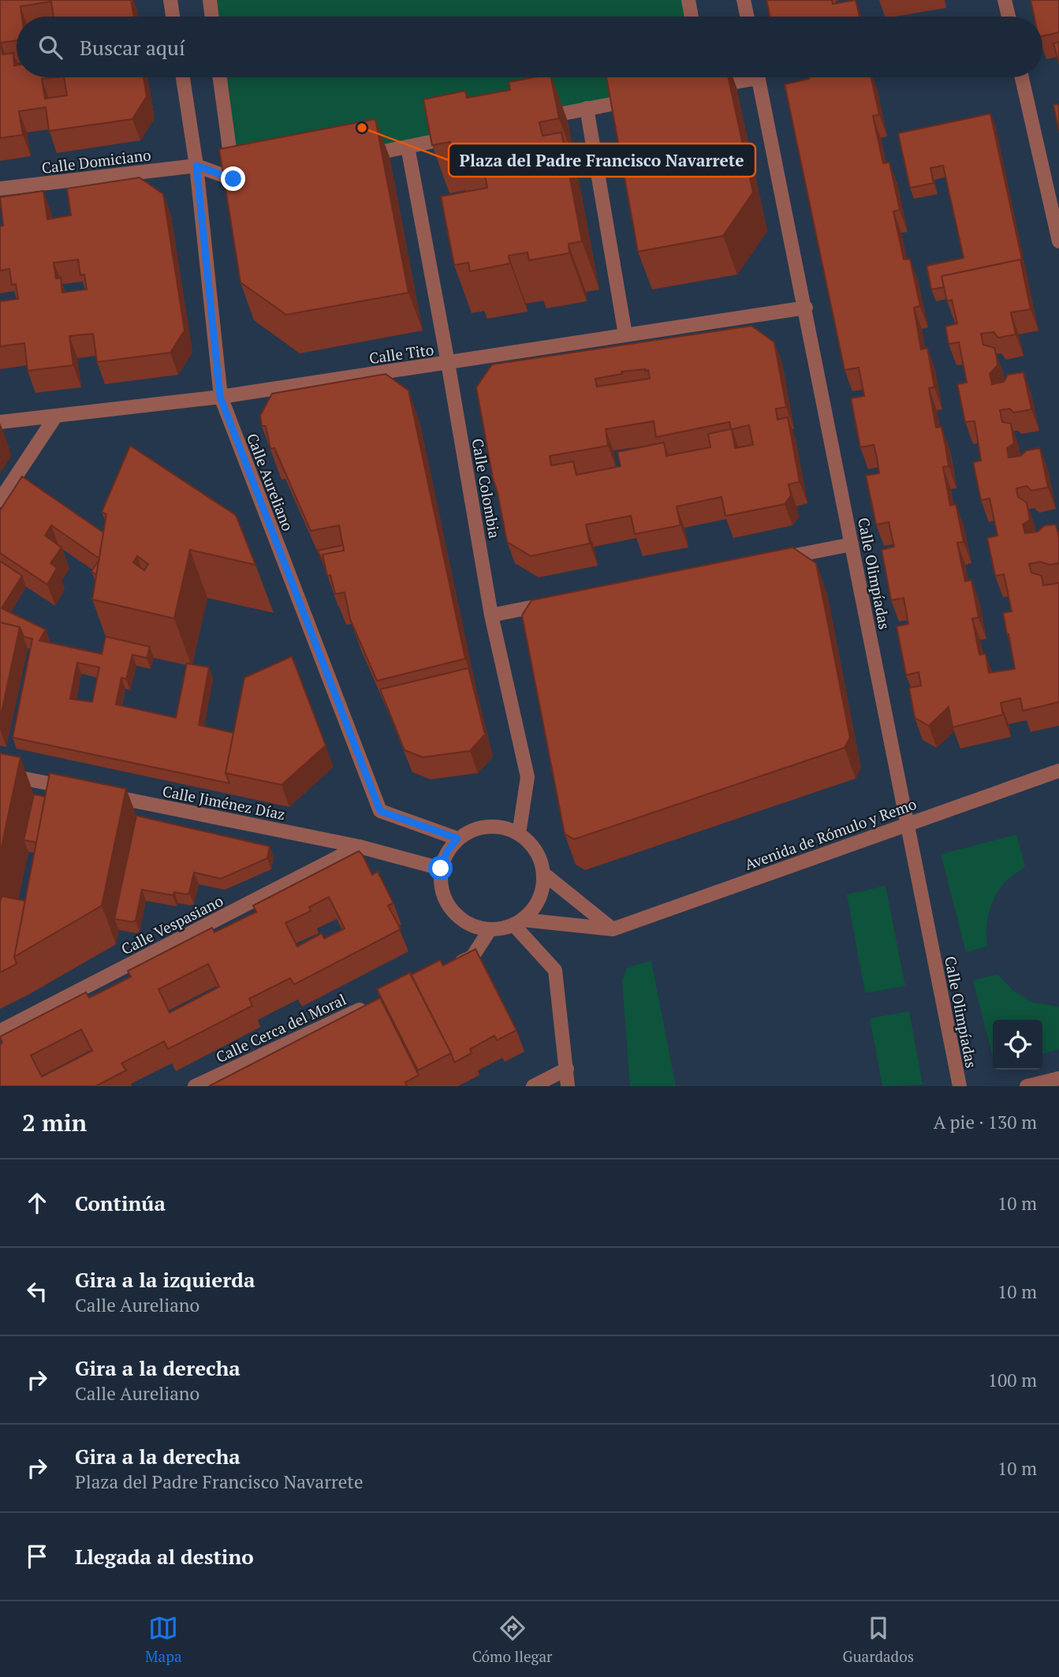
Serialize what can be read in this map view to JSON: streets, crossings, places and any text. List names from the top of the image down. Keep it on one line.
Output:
{"streets":{"street":["Calle Domiciano","Calle Tito","Calle Aureliano","Calle Colombia","Calle Olimpíadas","Calle Jiménez Díaz","Avenida de Rómulo y Remo","Calle Vespasiano","Calle Cerca del Moral"]},"crossings":[["Calle Domiciano","Calle Aureliano"],["Calle Tito","Calle Aureliano"],["Calle Tito","Calle Colombia"],["Calle Tito","Calle Olimpíadas"],["Calle Aureliano","Calle Colombia"],["Calle Aureliano","Calle Jiménez Díaz"],["Calle Aureliano","Avenida de Rómulo y Remo"],["Calle Colombia","Calle Jiménez Díaz"],["Calle Colombia","Avenida de Rómulo y Remo"],["Calle Olimpíadas","Avenida de Rómulo y Remo"],["Calle Jiménez Díaz","Avenida de Rómulo y Remo"],["Calle Jiménez Díaz","Calle Vespasiano"]],"places":["Plaza del Padre Francisco Navarrete"],"page":{"search":"Buscar aquí","heading":["2 min","A pie · 130 m"],"list":[["Continúa","10 m"],["Gira a la izquierda","Calle Aureliano","10 m"],["Gira a la derecha","Calle Aureliano","100 m"],["Gira a la derecha","Plaza del Padre Francisco Navarrete","10 m"],"Llegada al destino"],"nav":["Mapa","Cómo llegar","Guardados"]}}
